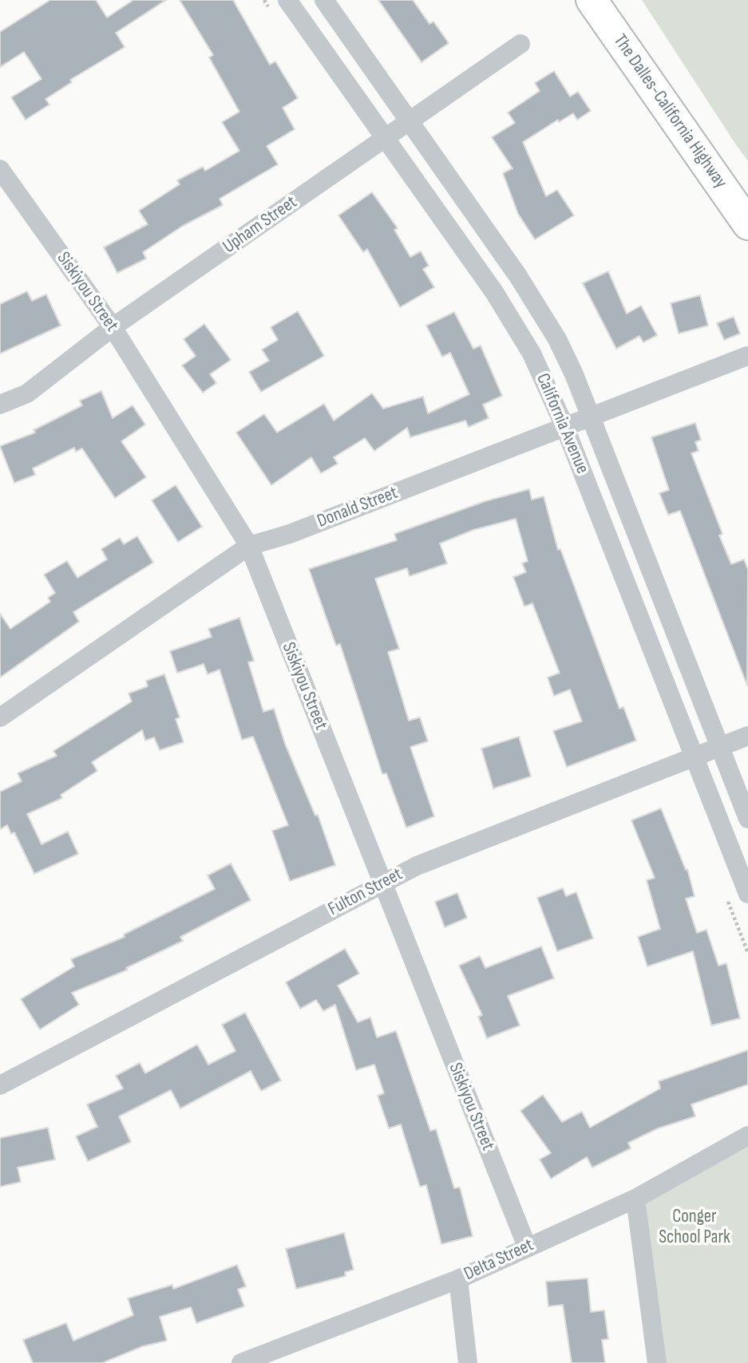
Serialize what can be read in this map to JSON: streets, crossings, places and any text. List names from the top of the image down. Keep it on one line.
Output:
{"streets":{"highway":["The Dalles-California Highway"],"street":["Upham Street","Siskiyou Street","California Avenue","Donald Street","Fulton Street","Delta Street"]},"crossings":[["Upham Street","Siskiyou Street"],["Upham Street","California Avenue"],["Siskiyou Street","Donald Street"],["Siskiyou Street","Fulton Street"],["Siskiyou Street","Delta Street"],["California Avenue","Donald Street"],["California Avenue","Fulton Street"]],"parks":["Conger School Park"]}
